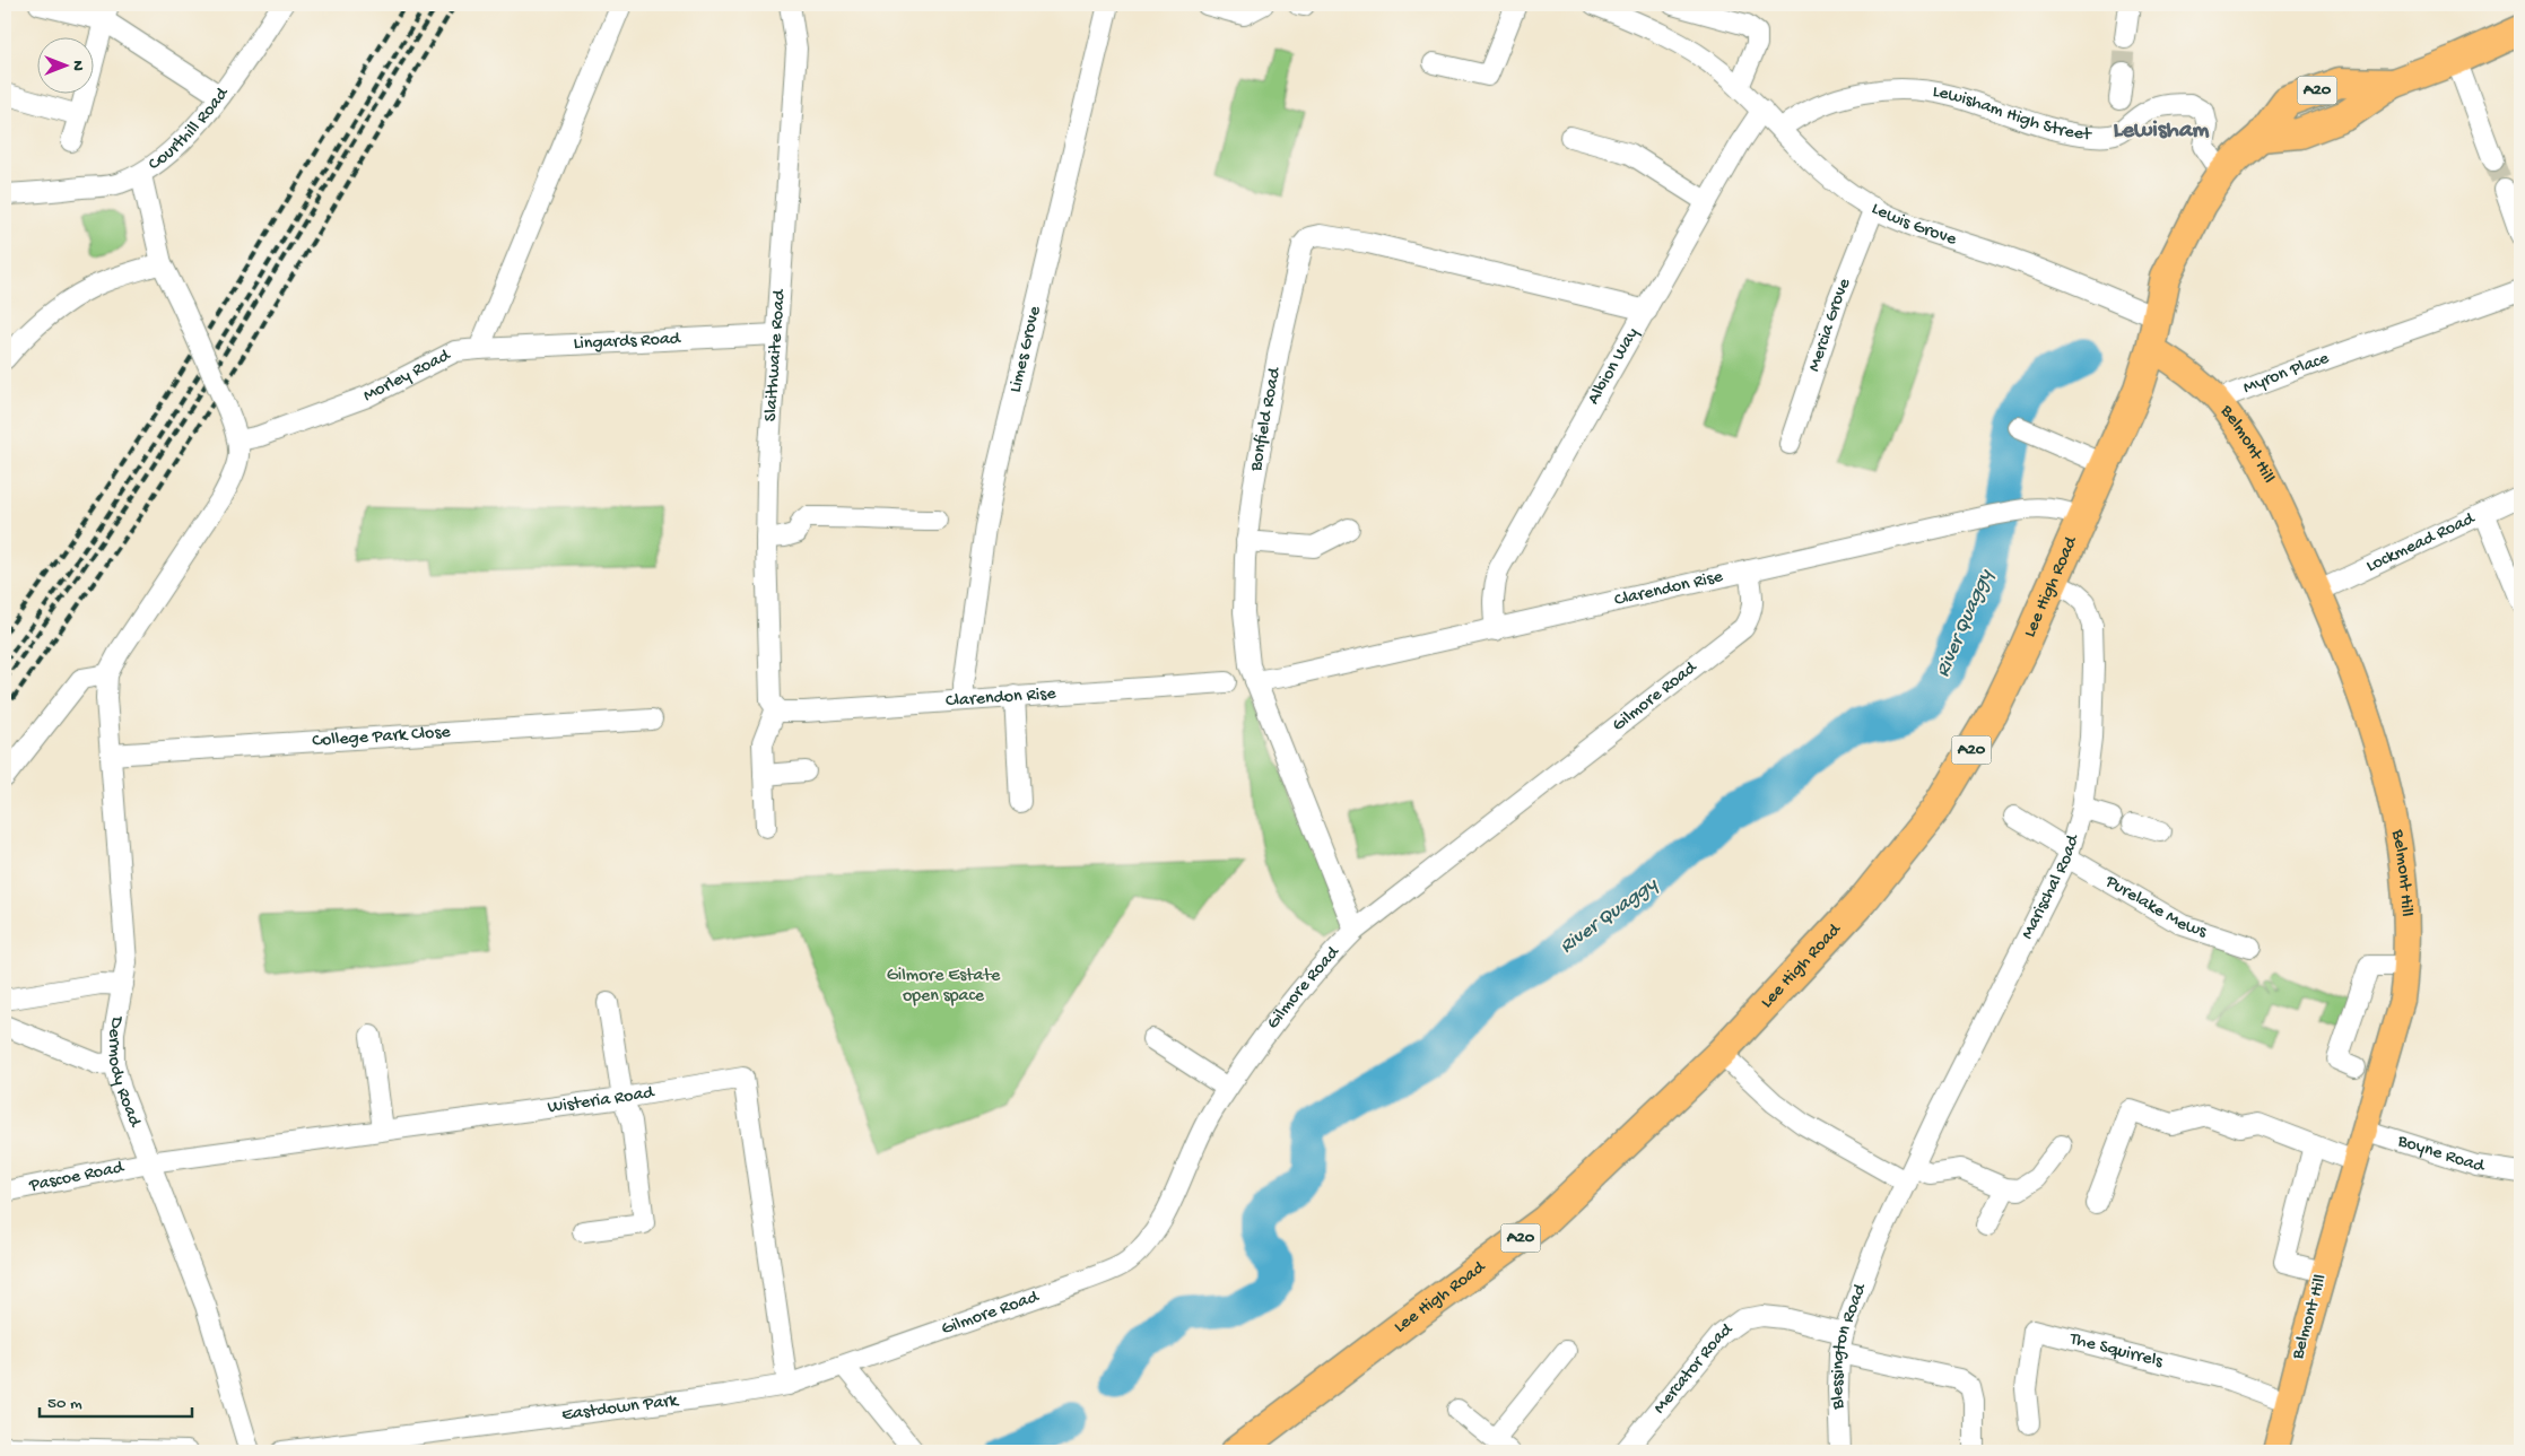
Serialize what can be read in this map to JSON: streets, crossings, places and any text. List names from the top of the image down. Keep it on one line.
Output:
{"streets":{"highway":["A20","Lee High Road"],"main road":["Belmont Hill"],"street":["Lewisham High Street","Courthill Road","Lewis Grove","Mercia Grove","Lingards Road","Limes Grove","Slaithwaite Road","Albion Way","Myron Place","Morley Road","Bonfield Road","Lockmead Road","Clarendon Rise","Gilmore Road","College Park Close","Marischal Road","Purelake Mews","Dermody Road","Wisteria Road","Boyne Road","Pascoe Road","Blessington Road","The Squirrels","Mercator Road","Eastdown Park"]},"crossings":[["A20","Lewisham High Street"],["A20","Lewis Grove"],["A20","Lee High Road"],["Lewisham High Street","Lewis Grove"],["Courthill Road","Morley Road"],["Lewis Grove","Mercia Grove"],["Lewis Grove","Albion Way"],["Lewis Grove","Lee High Road"],["Lingards Road","Slaithwaite Road"],["Lingards Road","Morley Road"],["Limes Grove","Clarendon Rise"],["Slaithwaite Road","Clarendon Rise"],["Albion Way","Bonfield Road"],["Albion Way","Clarendon Rise"],["Myron Place","Belmont Hill"],["Bonfield Road","Clarendon Rise"],["Bonfield Road","Gilmore Road"],["Belmont Hill","Lockmead Road"],["Belmont Hill","Lee High Road"],["Belmont Hill","Boyne Road"],["Belmont Hill","The Squirrels"],["Lee High Road","Clarendon Rise"],["Lee High Road","Marischal Road"],["Clarendon Rise","Gilmore Road"],["Gilmore Road","Eastdown Park"],["College Park Close","Dermody Road"],["Marischal Road","Purelake Mews"],["Marischal Road","Blessington Road"],["Dermody Road","Wisteria Road"],["Dermody Road","Pascoe Road"],["Wisteria Road","Pascoe Road"],["Wisteria Road","Eastdown Park"],["Blessington Road","Mercator Road"]],"districts":["Lewisham"],"water":["River Quaggy"],"parks":["Gilmore Estate open space"],"scale_bar":"50 m","north":"right"}
